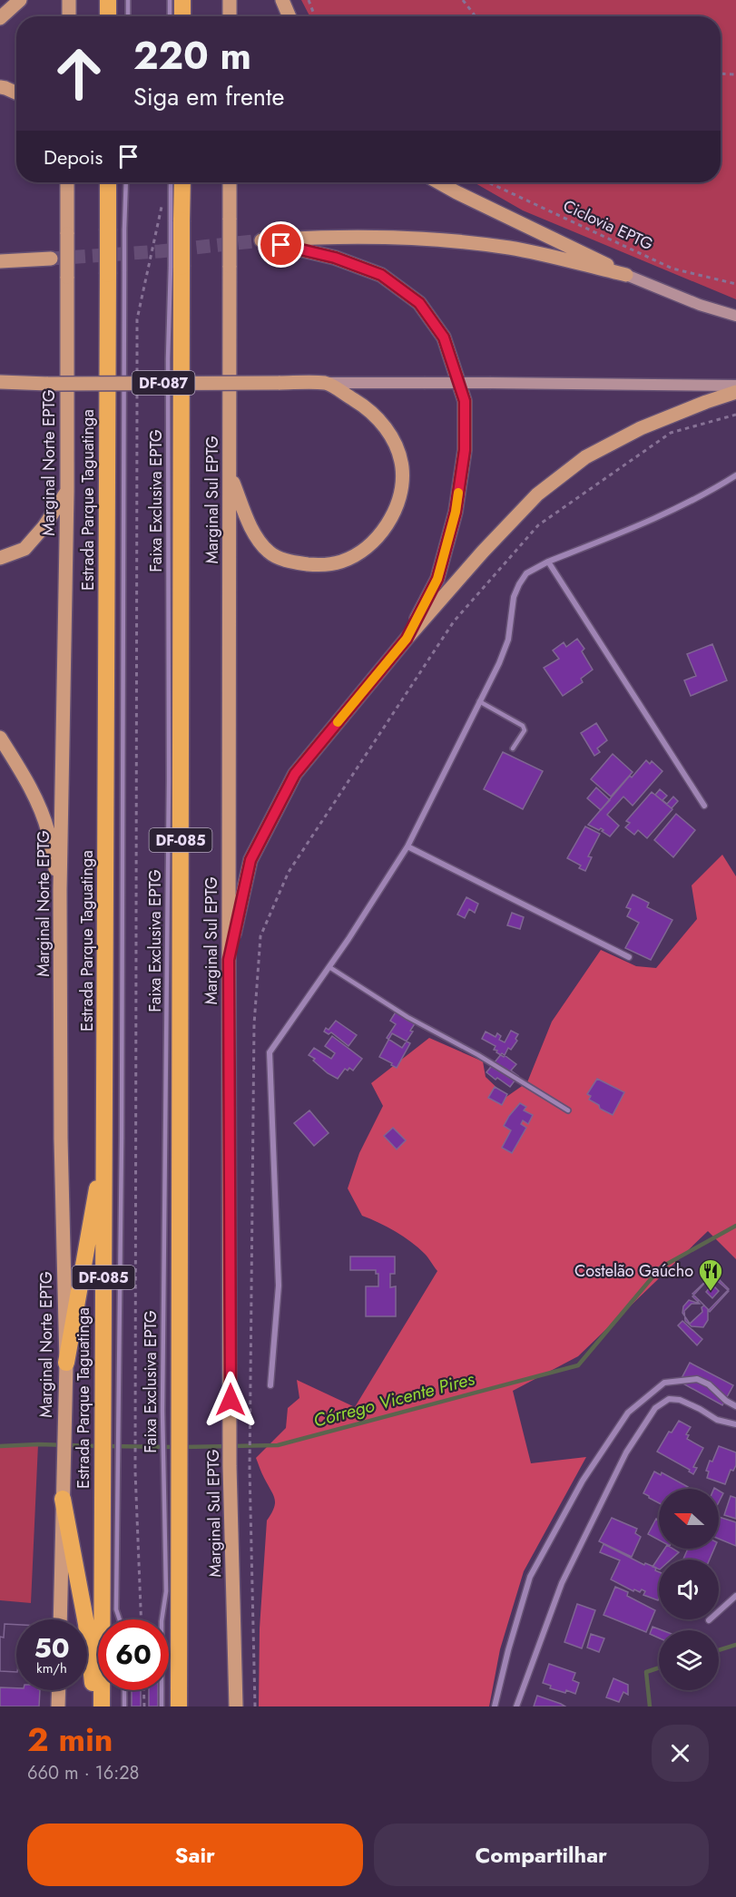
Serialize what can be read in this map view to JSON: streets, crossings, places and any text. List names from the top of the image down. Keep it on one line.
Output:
{"streets":{"highway":["Estrada Parque Taguatinga","DF-085"],"main road":["DF-087","Marginal Norte EPTG","Marginal Sul EPTG"],"lane":["Faixa Exclusiva EPTG"],"path":["Ciclovia EPTG"]},"crossings":[["Estrada Parque Taguatinga","Faixa Exclusiva EPTG"],["Faixa Exclusiva EPTG","DF-085"]],"water":["Córrego Vicente Pires"],"places":{"restaurant":["Costelão Gaúcho"]},"north":"left","page":{"turn":["220 m","Siga em frente"],"then":"Depois","speed":"50 km/h","limit":"60","heading":["2 min","660 m · 16:28"],"buttons":["Sair","Compartilhar"]}}
